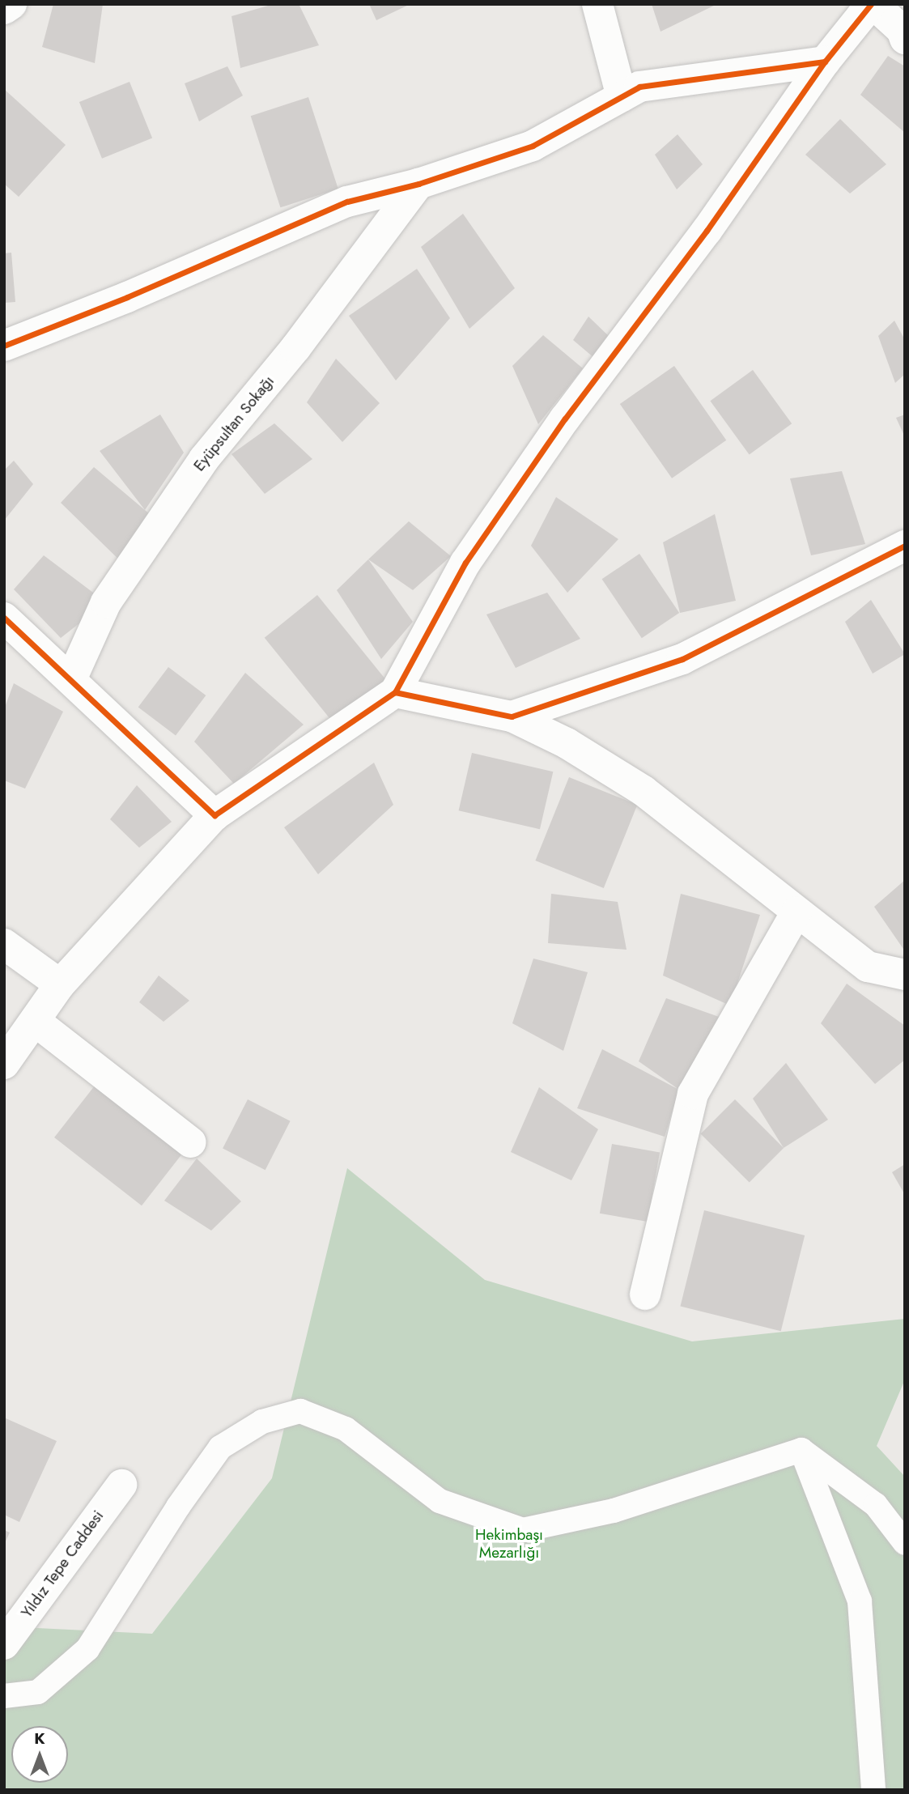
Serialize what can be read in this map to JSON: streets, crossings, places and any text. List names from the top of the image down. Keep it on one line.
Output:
{"streets":{"street":["Eyüpsultan Sokağı","Yıldız Tepe Caddesi"]},"parks":["Hekimbaşı Mezarlığı"],"north":"top"}
